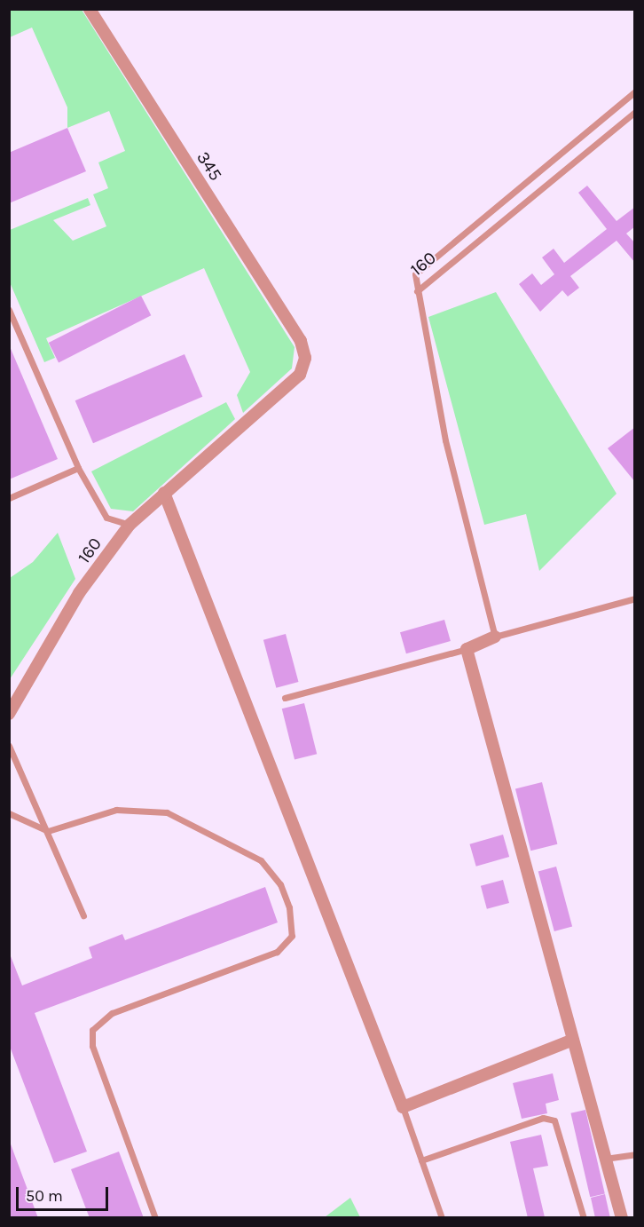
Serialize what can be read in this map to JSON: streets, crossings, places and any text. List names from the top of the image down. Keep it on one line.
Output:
{"streets":{"street":["345","160"]},"crossings":[["345","160"]],"scale_bar":"50 m"}
